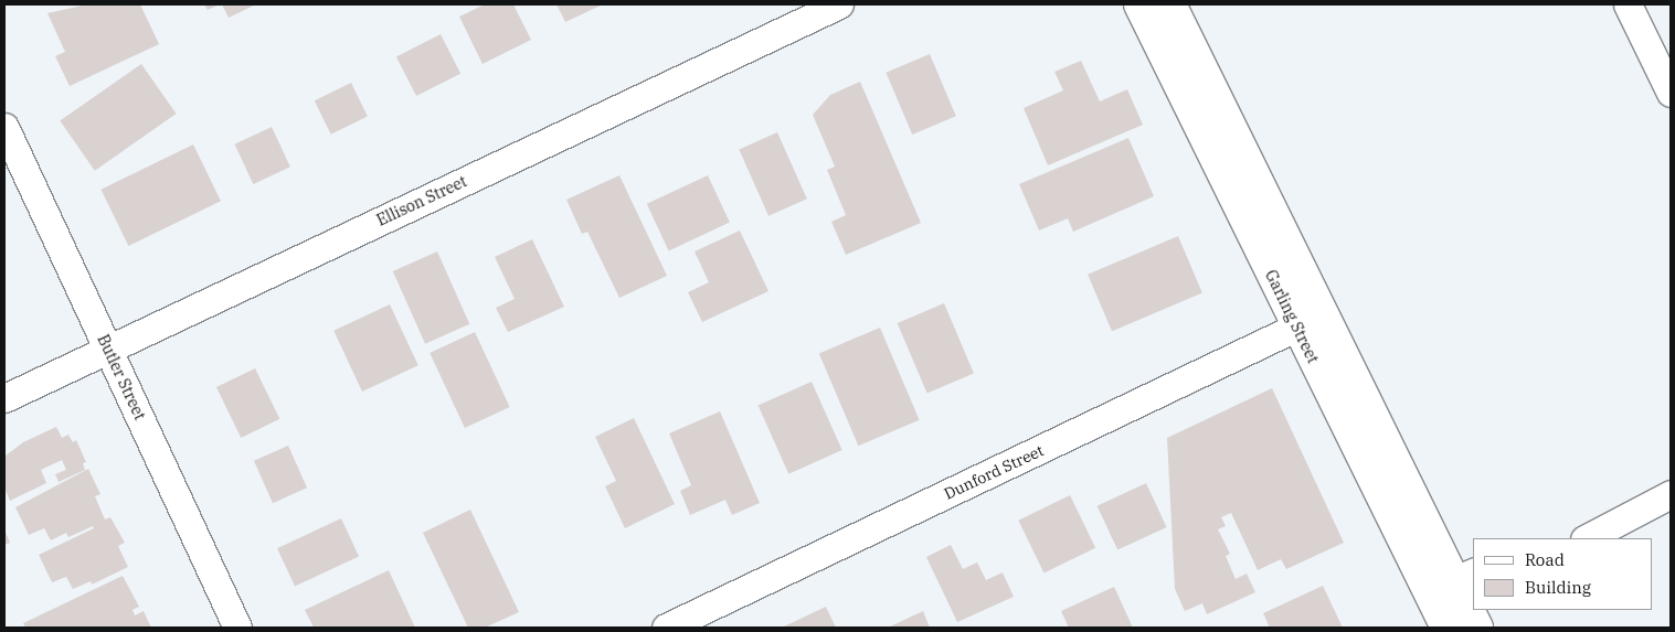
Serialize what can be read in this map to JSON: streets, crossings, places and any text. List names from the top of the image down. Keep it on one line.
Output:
{"streets":{"street":["Ellison Street","Garling Street","Butler Street","Dunford Street"]},"crossings":[["Ellison Street","Butler Street"],["Garling Street","Dunford Street"]],"legend":["Road","Building"]}
